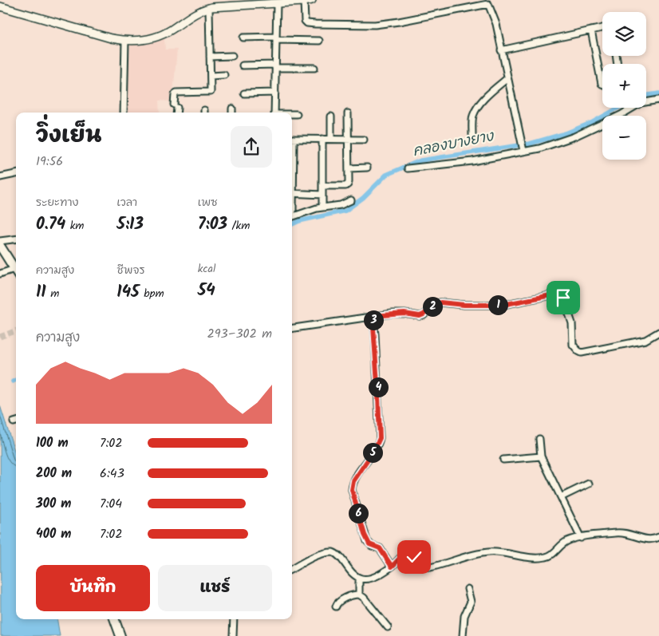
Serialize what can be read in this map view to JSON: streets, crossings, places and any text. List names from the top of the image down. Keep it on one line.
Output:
{"water":["คลองบางยาง"],"page":{"map_buttons":["+","−"],"heading":["วิ่งเย็น","19:56"],"stats":[["ระยะทาง","0.74 km"],["เวลา","5:13"],["เพซ","7:03 /km"],["ความสูง","11 m"],["ชีพจร","145 bpm"],["kcal","54"]],"pins":["1","2","3","4","5","6"],"chart":["ความสูง","293–302 m"],"list":[{"name":"100 m","note":"7:02"},{"name":"200 m","note":"6:43"},{"name":"300 m","note":"7:04"},{"name":"400 m","note":"7:02"}],"buttons":["บันทึก","แชร์"]}}
